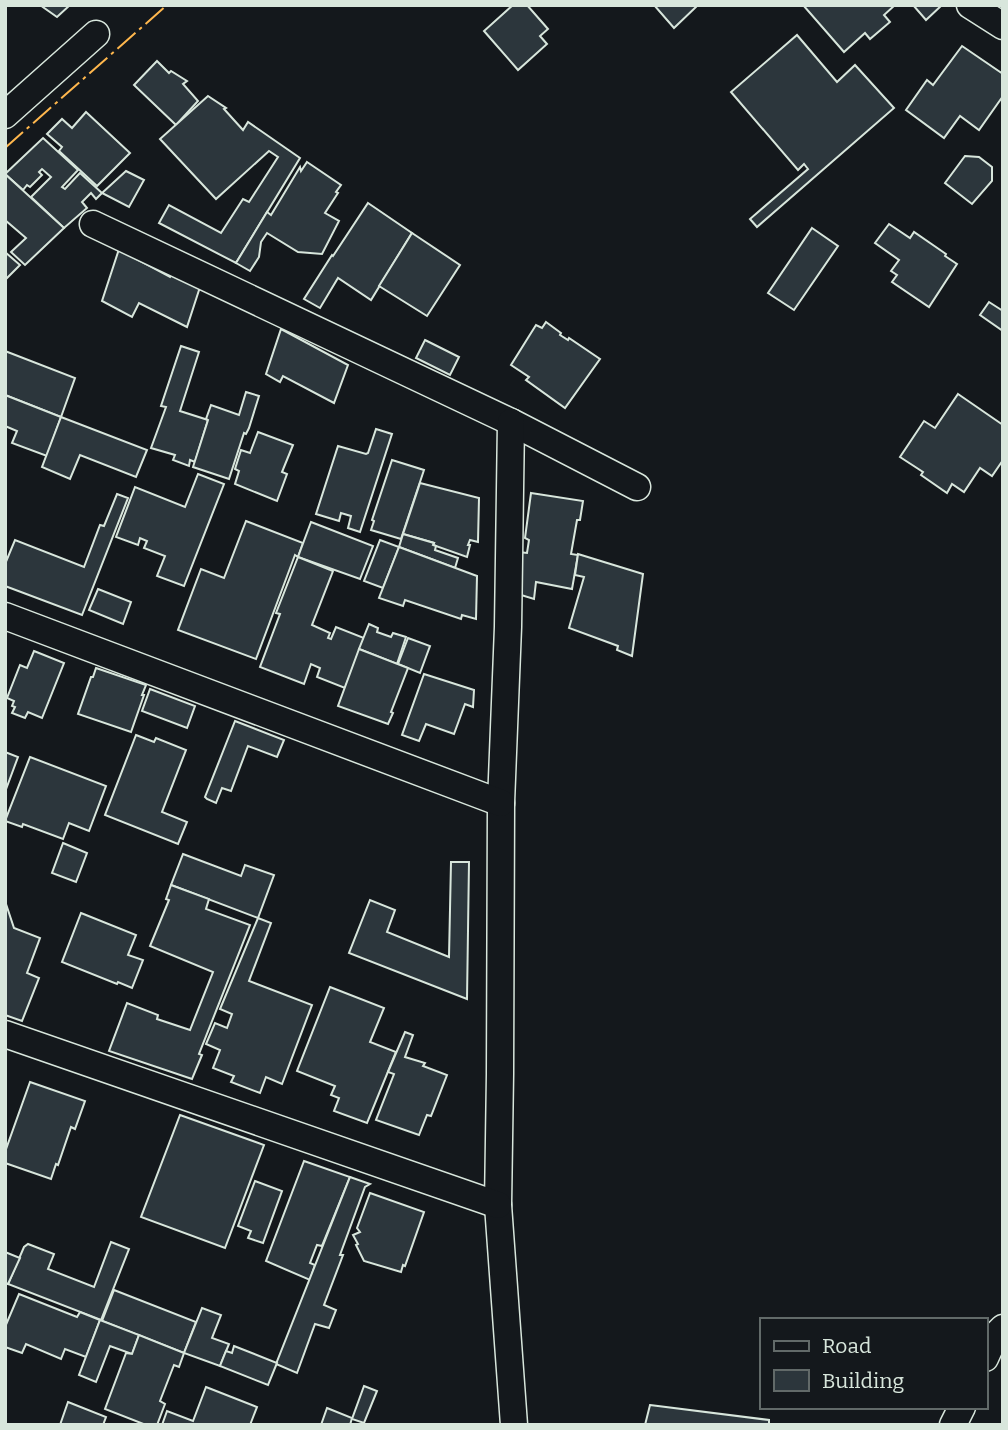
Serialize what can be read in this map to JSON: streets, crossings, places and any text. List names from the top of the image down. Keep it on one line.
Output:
{"legend":["Road","Building"]}
